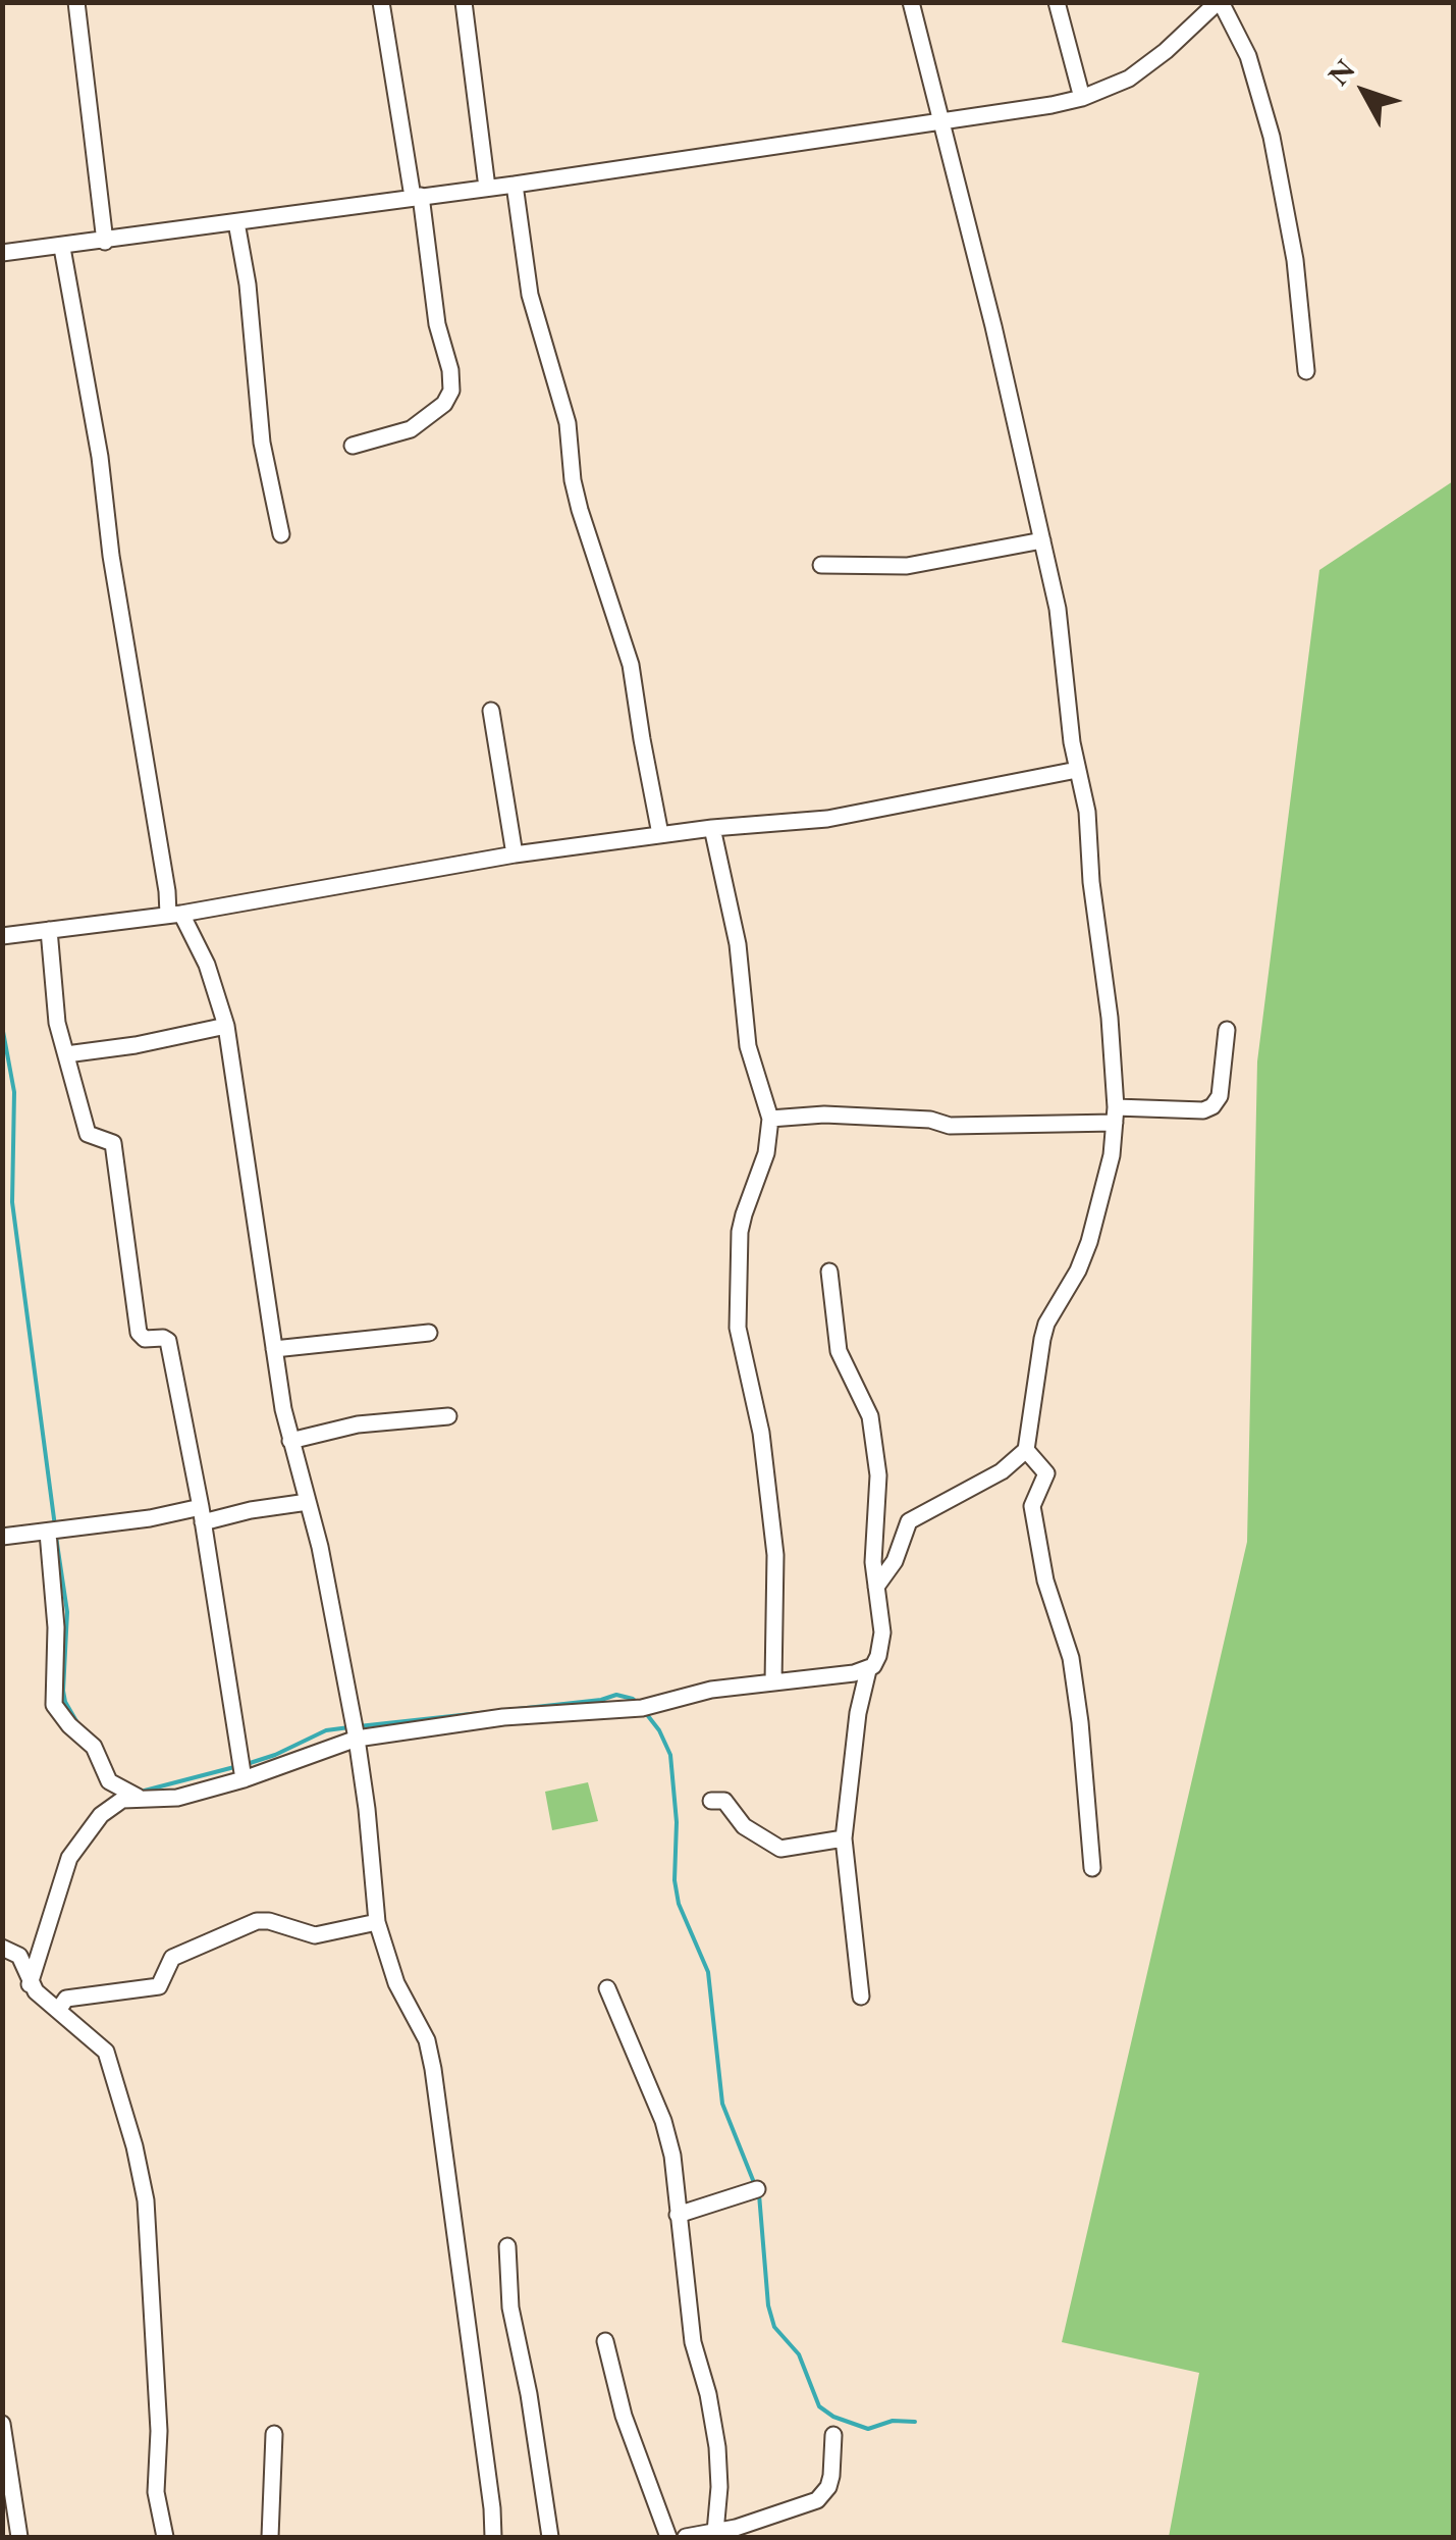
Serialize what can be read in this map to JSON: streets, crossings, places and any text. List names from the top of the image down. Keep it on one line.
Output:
{"north":"top left"}
